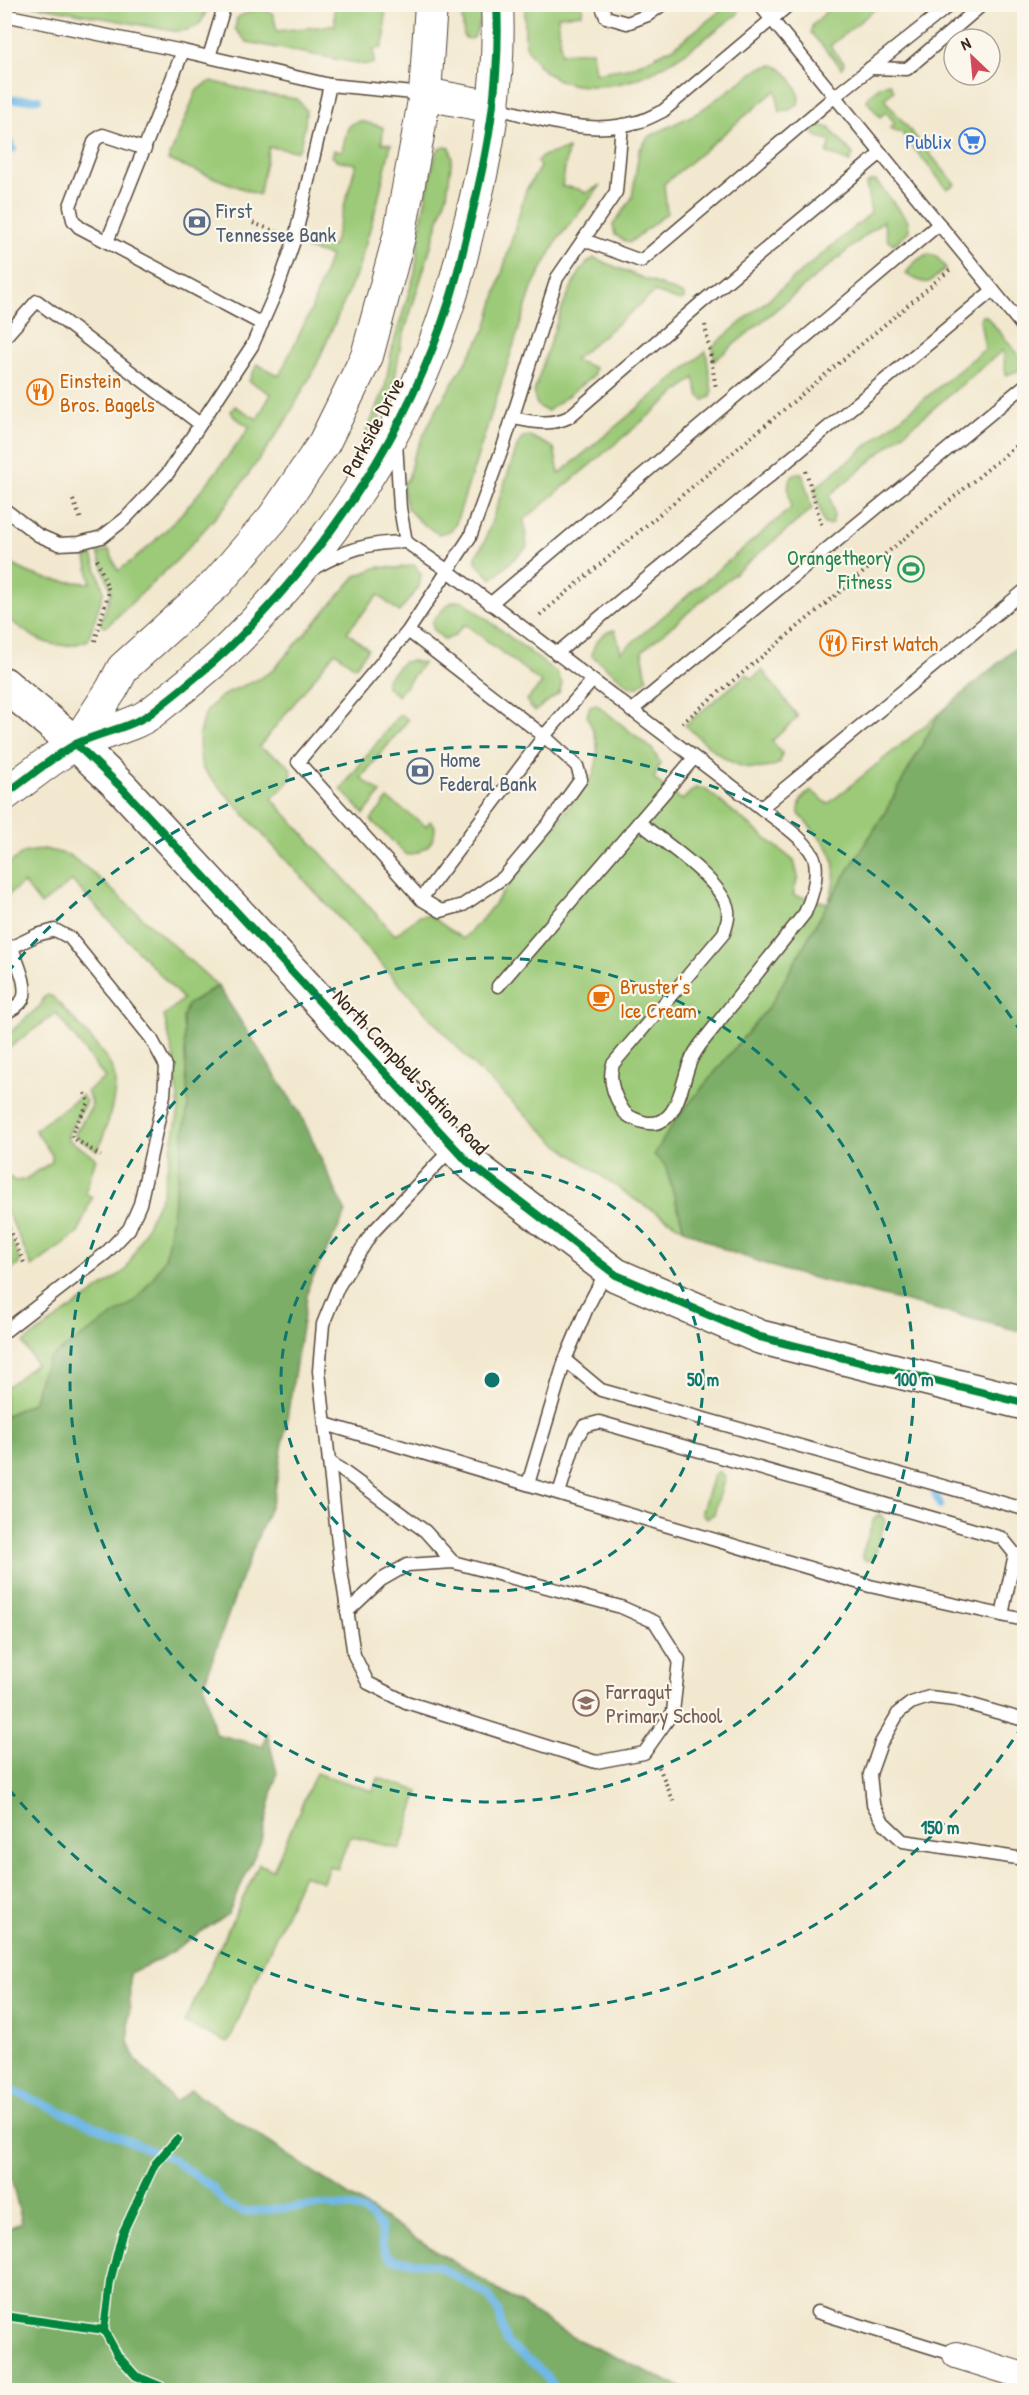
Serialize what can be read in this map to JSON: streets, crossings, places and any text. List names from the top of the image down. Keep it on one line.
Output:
{"streets":{"main road":["North Campbell Station Road"],"street":["Parkside Drive"]},"crossings":[["Parkside Drive","North Campbell Station Road"]],"places":{"supermarket":["Publix"],"bank":["First Tennessee Bank","Home Federal Bank"],"restaurant":["Einstein Bros. Bagels","First Watch"],"sports":["Orangetheory Fitness"],"cafe":["Bruster's Ice Cream"],"school or university":["Farragut Primary School"]},"north":"top left","rings":["50 m","100 m","150 m"]}
